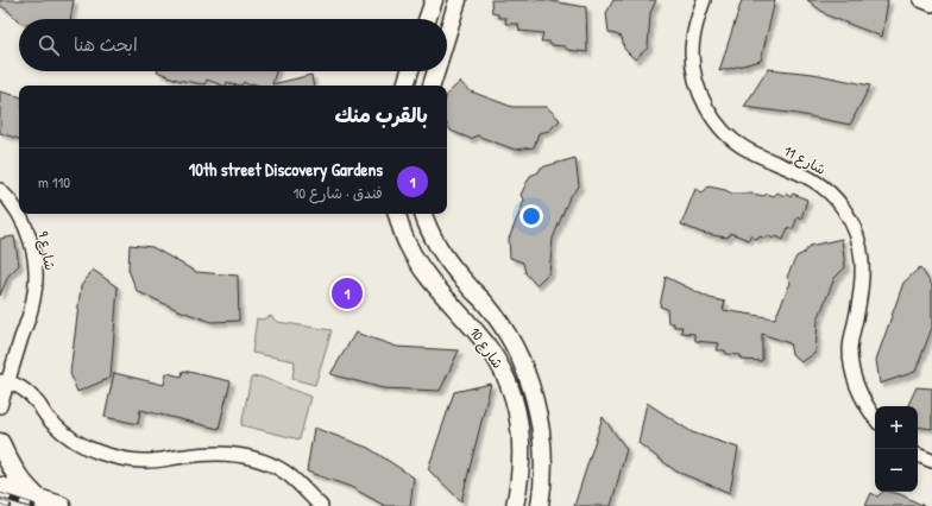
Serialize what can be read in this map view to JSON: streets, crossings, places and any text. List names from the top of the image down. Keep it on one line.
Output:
{"streets":{"street":["شارع 11","شارع 9","شارع 10"]},"page":{"search":"ابحث هنا","heading":"بالقرب منك","list":[{"mark":"1","name":"10th street Discovery Gardens","note":"فندق · شارع 10","value":"110 m"}],"pins":"1","map_buttons":["+","−"]}}
